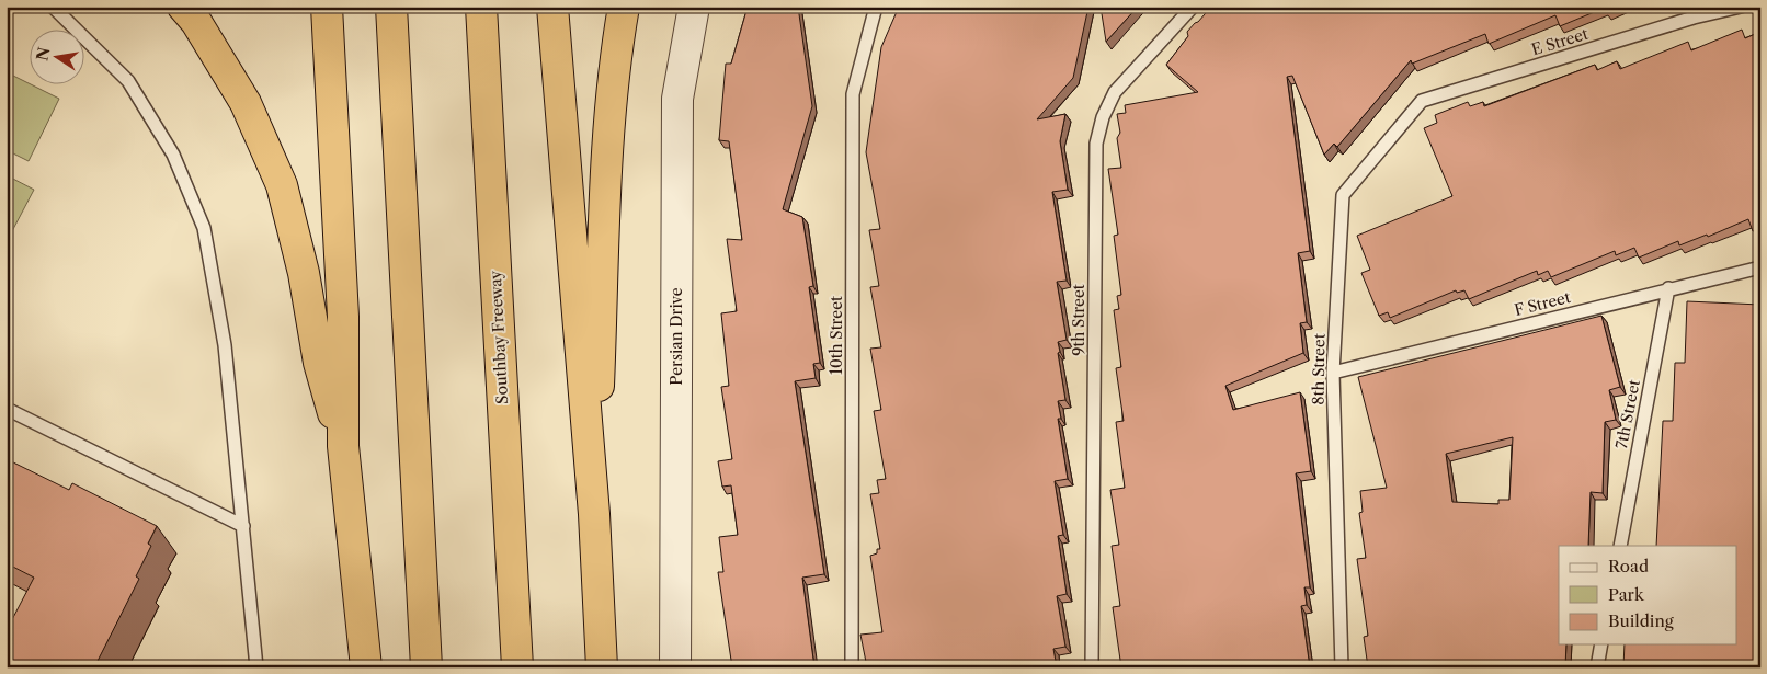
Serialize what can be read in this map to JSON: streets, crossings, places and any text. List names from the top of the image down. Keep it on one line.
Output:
{"streets":{"highway":["Southbay Freeway"],"street":["Persian Drive"],"lane":["E Street","F Street","9th Street","10th Street","8th Street","7th Street"]},"crossings":[["E Street","8th Street"],["F Street","8th Street"],["F Street","7th Street"]],"legend":["Road","Park","Building"],"north":"left"}
